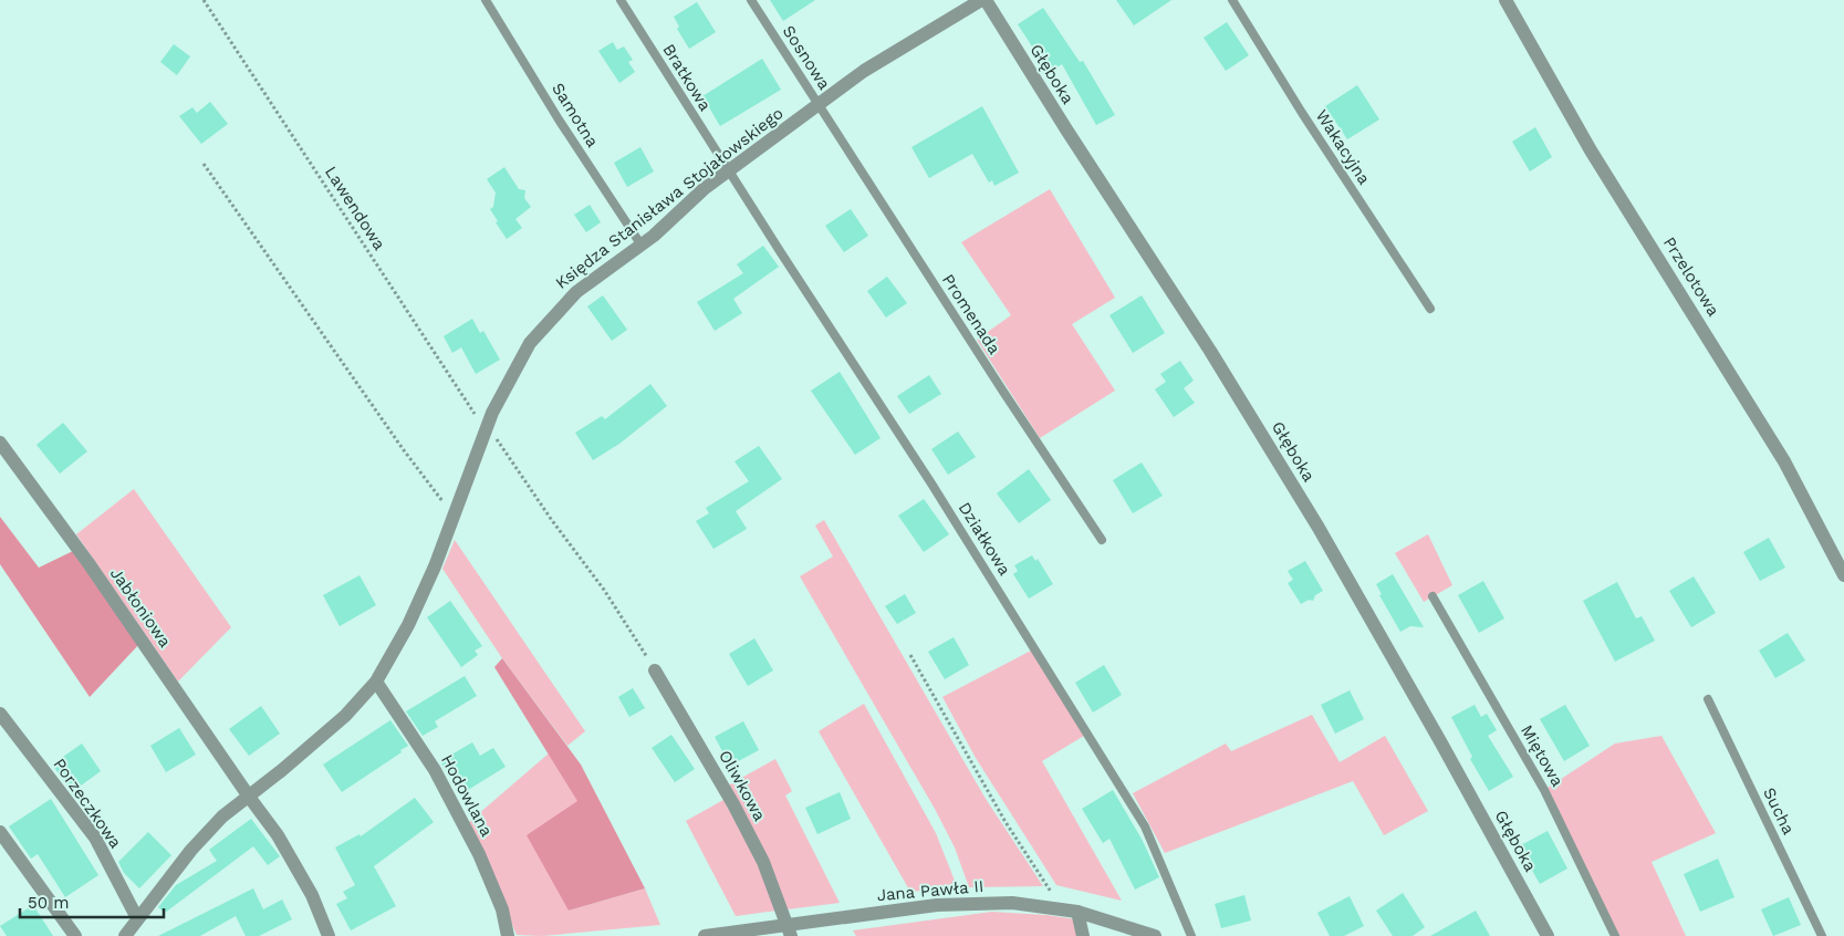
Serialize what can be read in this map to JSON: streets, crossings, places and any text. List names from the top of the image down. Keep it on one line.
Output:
{"streets":{"street":["Głęboka","Księdza Stanisława Stojałowskiego","Przelotowa","Jabłoniowa","Oliwkowa","Hodowlana","Porzeczkowa","Jana Pawła II"],"lane":["Sosnowa","Bratkowa","Samotna","Wakacyjna","Promenada","Działkowa","Miętowa","Sucha"],"path":["Lawendowa"]},"crossings":[["Sosnowa","Księdza Stanisława Stojałowskiego"],["Sosnowa","Promenada"],["Głęboka","Księdza Stanisława Stojałowskiego"],["Bratkowa","Księdza Stanisława Stojałowskiego"],["Bratkowa","Działkowa"],["Samotna","Księdza Stanisława Stojałowskiego"],["Księdza Stanisława Stojałowskiego","Lawendowa"],["Księdza Stanisława Stojałowskiego","Promenada"],["Księdza Stanisława Stojałowskiego","Działkowa"],["Księdza Stanisława Stojałowskiego","Jabłoniowa"],["Księdza Stanisława Stojałowskiego","Hodowlana"],["Księdza Stanisława Stojałowskiego","Porzeczkowa"],["Lawendowa","Oliwkowa"],["Oliwkowa","Jana Pawła II"]],"scale_bar":"50 m"}
